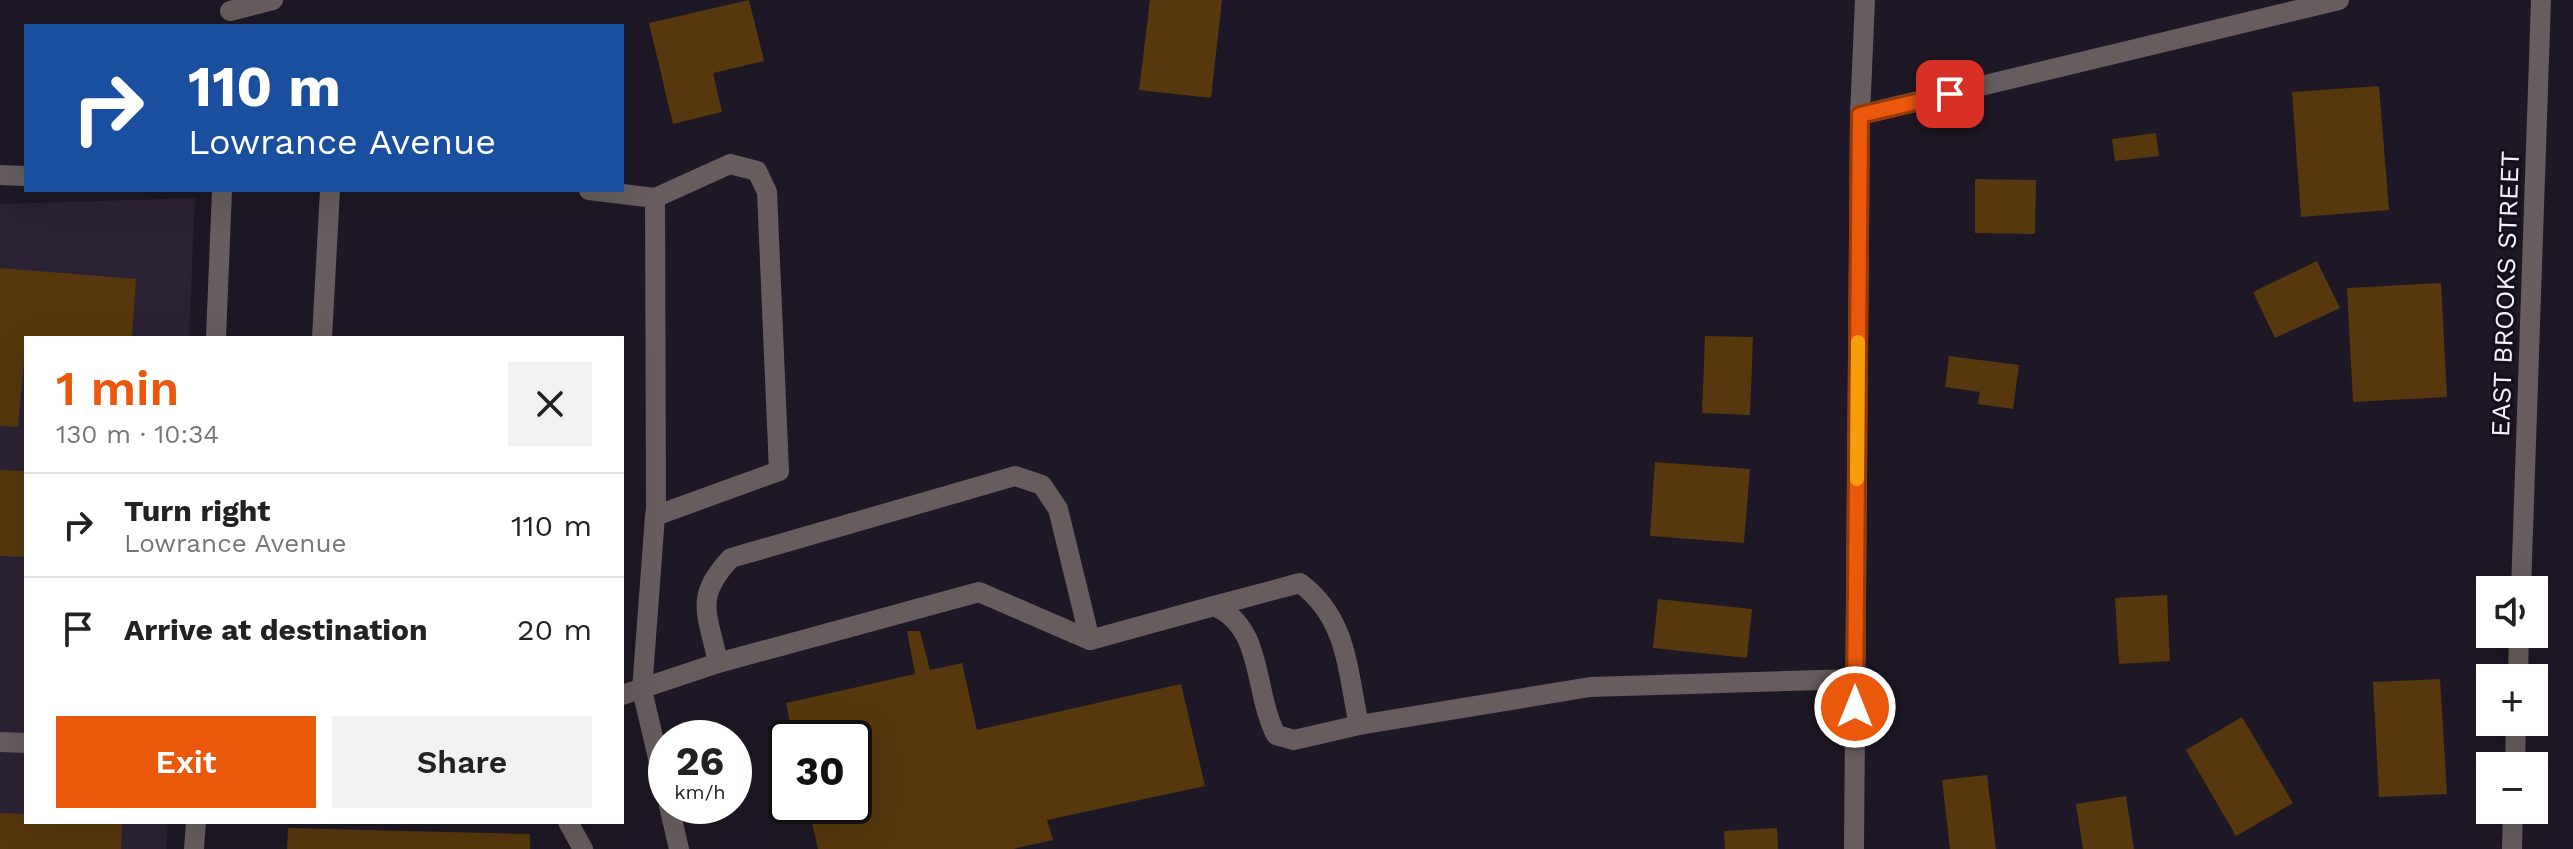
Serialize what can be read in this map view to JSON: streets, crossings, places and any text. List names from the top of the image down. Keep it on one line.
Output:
{"streets":{"street":["EAST BROOKS STREET"]},"page":{"turn":["110 m","Lowrance Avenue"],"heading":["1 min","130 m · 10:34"],"list":[{"name":"Turn right","note":"Lowrance Avenue","value":"110 m"},{"name":"Arrive at destination","value":"20 m"}],"map_buttons":["+","−"],"buttons":["Exit","Share"],"speed":"26 km/h","limit":"30"}}
